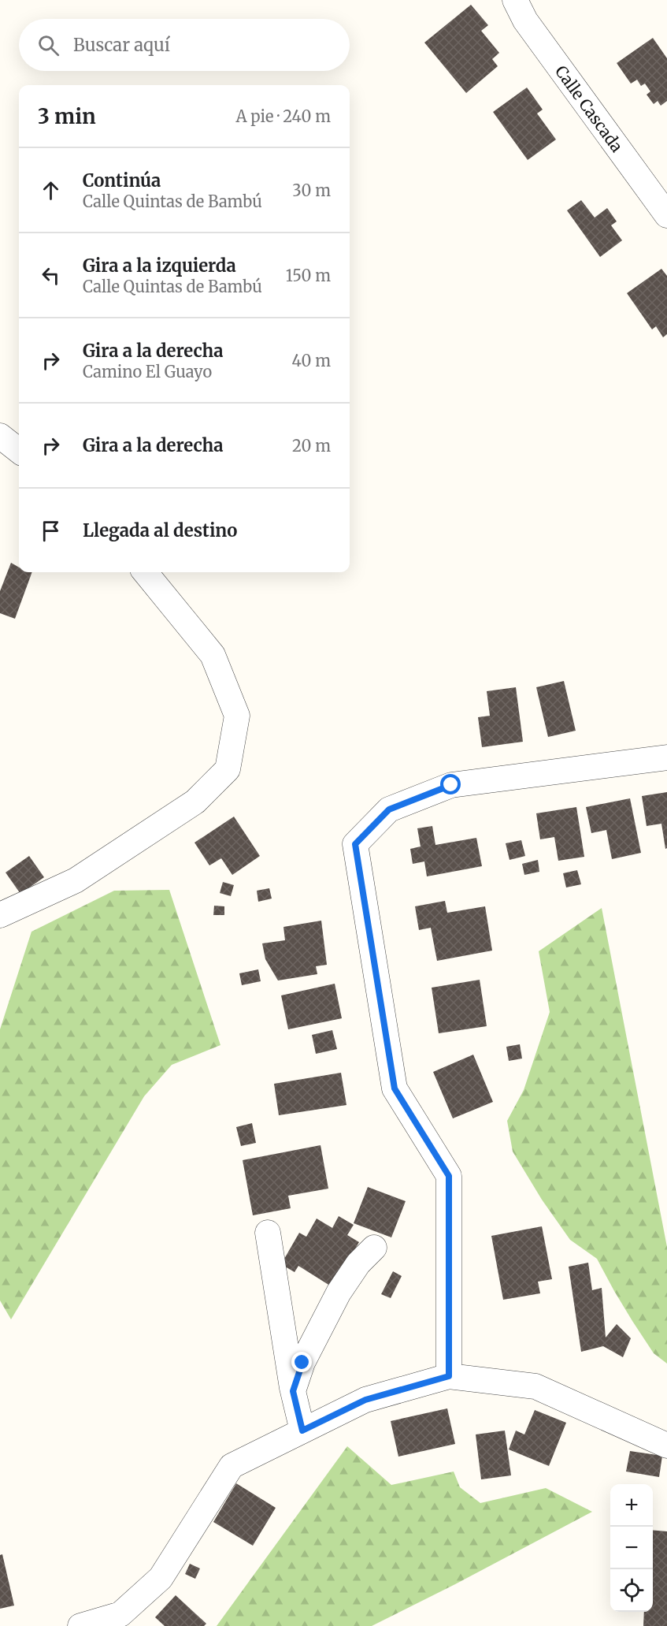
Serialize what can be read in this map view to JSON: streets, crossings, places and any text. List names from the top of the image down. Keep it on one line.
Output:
{"streets":{"street":["Calle Cascada"]},"page":{"search":"Buscar aquí","heading":["3 min","A pie · 240 m"],"list":[["Continúa","Calle Quintas de Bambú","30 m"],["Gira a la izquierda","Calle Quintas de Bambú","150 m"],["Gira a la derecha","Camino El Guayo","40 m"],["Gira a la derecha","20 m"],"Llegada al destino"],"map_buttons":["+","−"]}}
